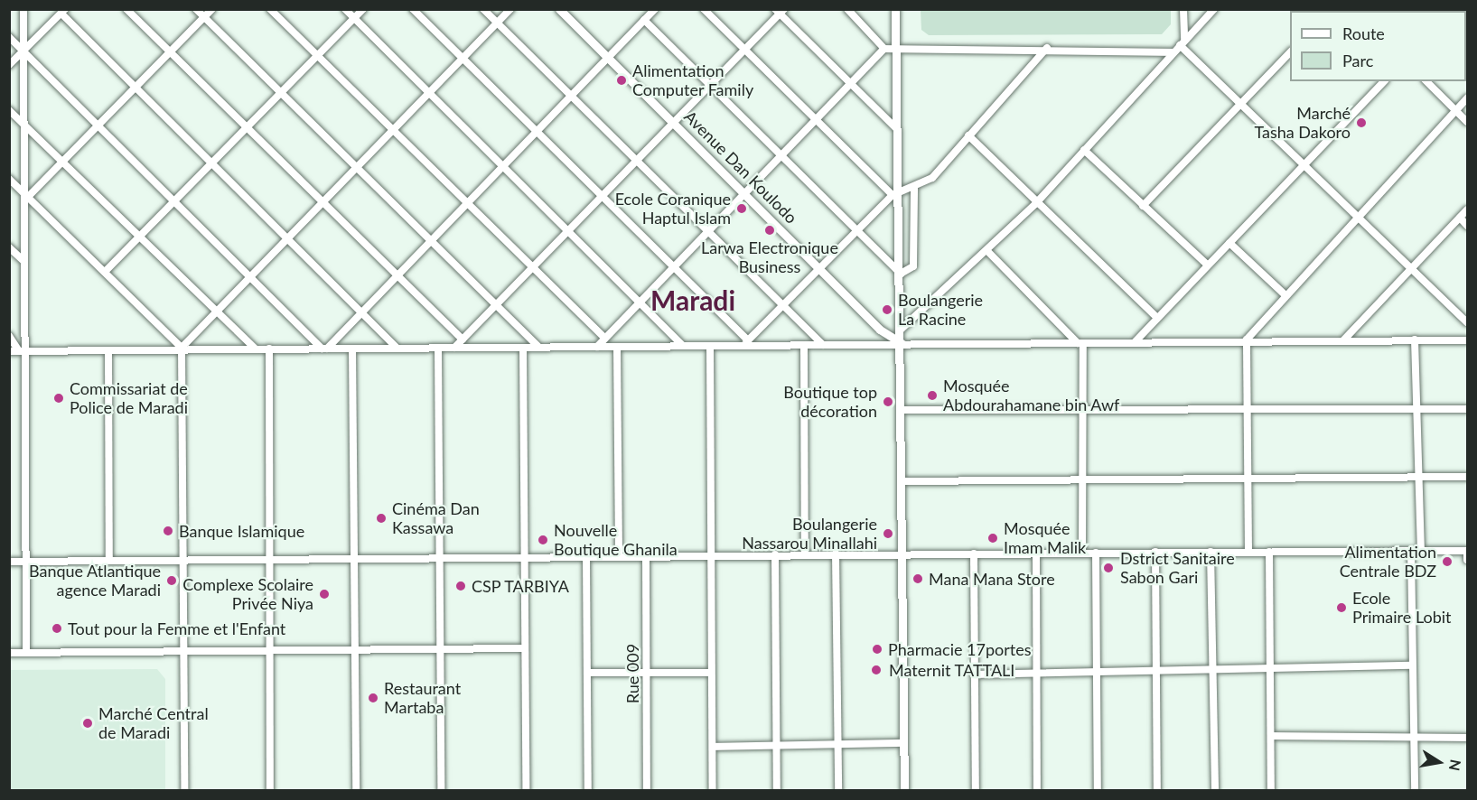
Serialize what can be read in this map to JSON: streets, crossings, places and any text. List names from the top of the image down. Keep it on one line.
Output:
{"streets":{"street":["Avenue Dan Koulodo","Rue 009"]},"districts":["Maradi"],"places":["Alimentation Computer Family","Marché Tasha Dakoro","Ecole Coranique Haptul Islam","Larwa Electronique Business","Boulangerie La Racine","Mosquée Abdourahamane bin Awf","Commissariat de Police de Maradi","Boutique top décoration","Cinéma Dan Kassawa","Banque Islamique","Boulangerie Nassarou Minallahi","Mosquée Imam Malik","Nouvelle Boutique Ghanila","Alimentation Centrale BDZ","Dstrict Sanitaire Sabon Gari","Mana Mana Store","Banque Atlantique agence Maradi","CSP TARBIYA","Complexe Scolaire Privée Niya","Ecole Primaire Lobit","Tout pour la Femme et l'Enfant","Pharmacie 17portes","Maternit TATTALI","Restaurant Martaba","Marché Central de Maradi"],"legend":["Route","Parc"],"north":"right"}
